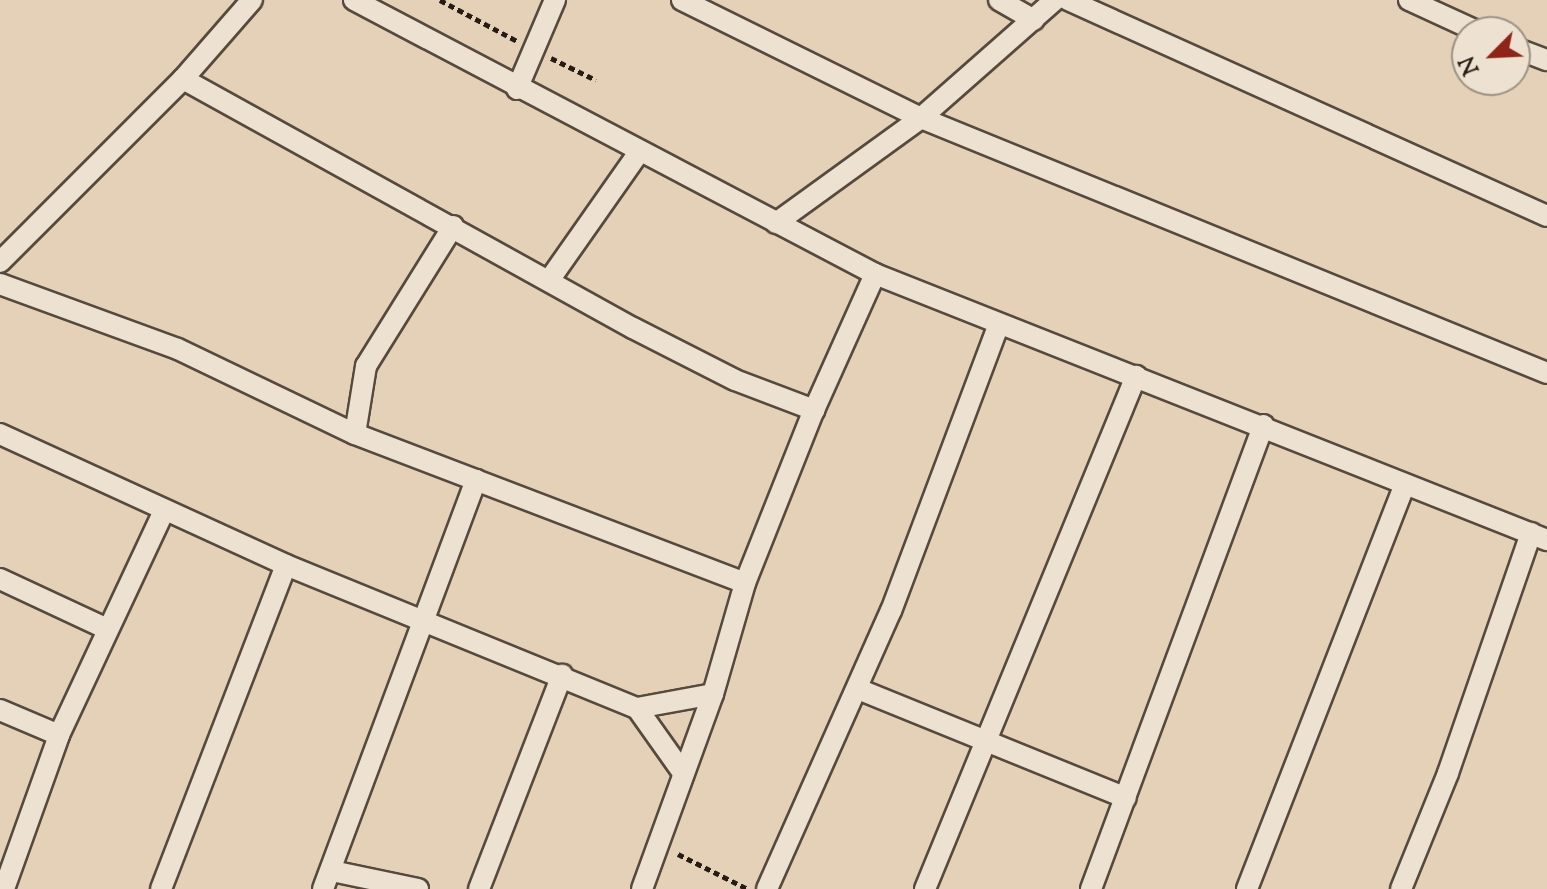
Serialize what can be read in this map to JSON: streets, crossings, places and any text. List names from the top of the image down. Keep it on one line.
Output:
{"north":"bottom left"}
